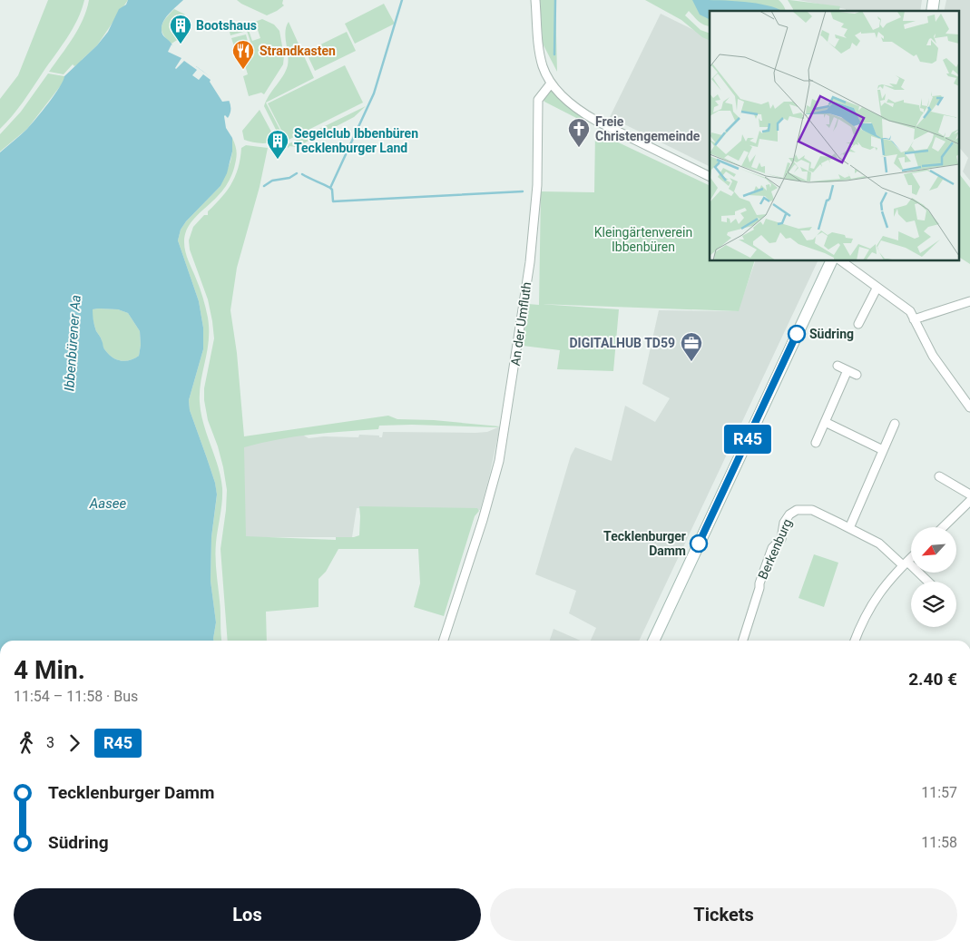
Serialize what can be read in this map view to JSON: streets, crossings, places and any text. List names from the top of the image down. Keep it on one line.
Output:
{"streets":{"street":["An der Umfluth","Berkenburg"]},"water":["Ibbenbürener Aa","Aasee"],"parks":["Kleingärtenverein Ibbenbüren"],"places":{"building":["Bootshaus","Segelclub Ibbenbüren Tecklenburger Land"],"restaurant":["Strandkasten"],"church":["Freie Christengemeinde"],"other":["Südring","Tecklenburger Damm"],"office":["DIGITALHUB TD59"]},"lines":["bus line R45"],"north":"bottom left","page":{"on_map":"R45","heading":["4 Min.","11:54 – 11:58 · Bus","2.40 €"],"legs":["3","R45"],"list":[{"name":"Tecklenburger Damm","value":"11:57"},{"name":"Südring","value":"11:58"}],"buttons":["Los","Tickets"]}}
